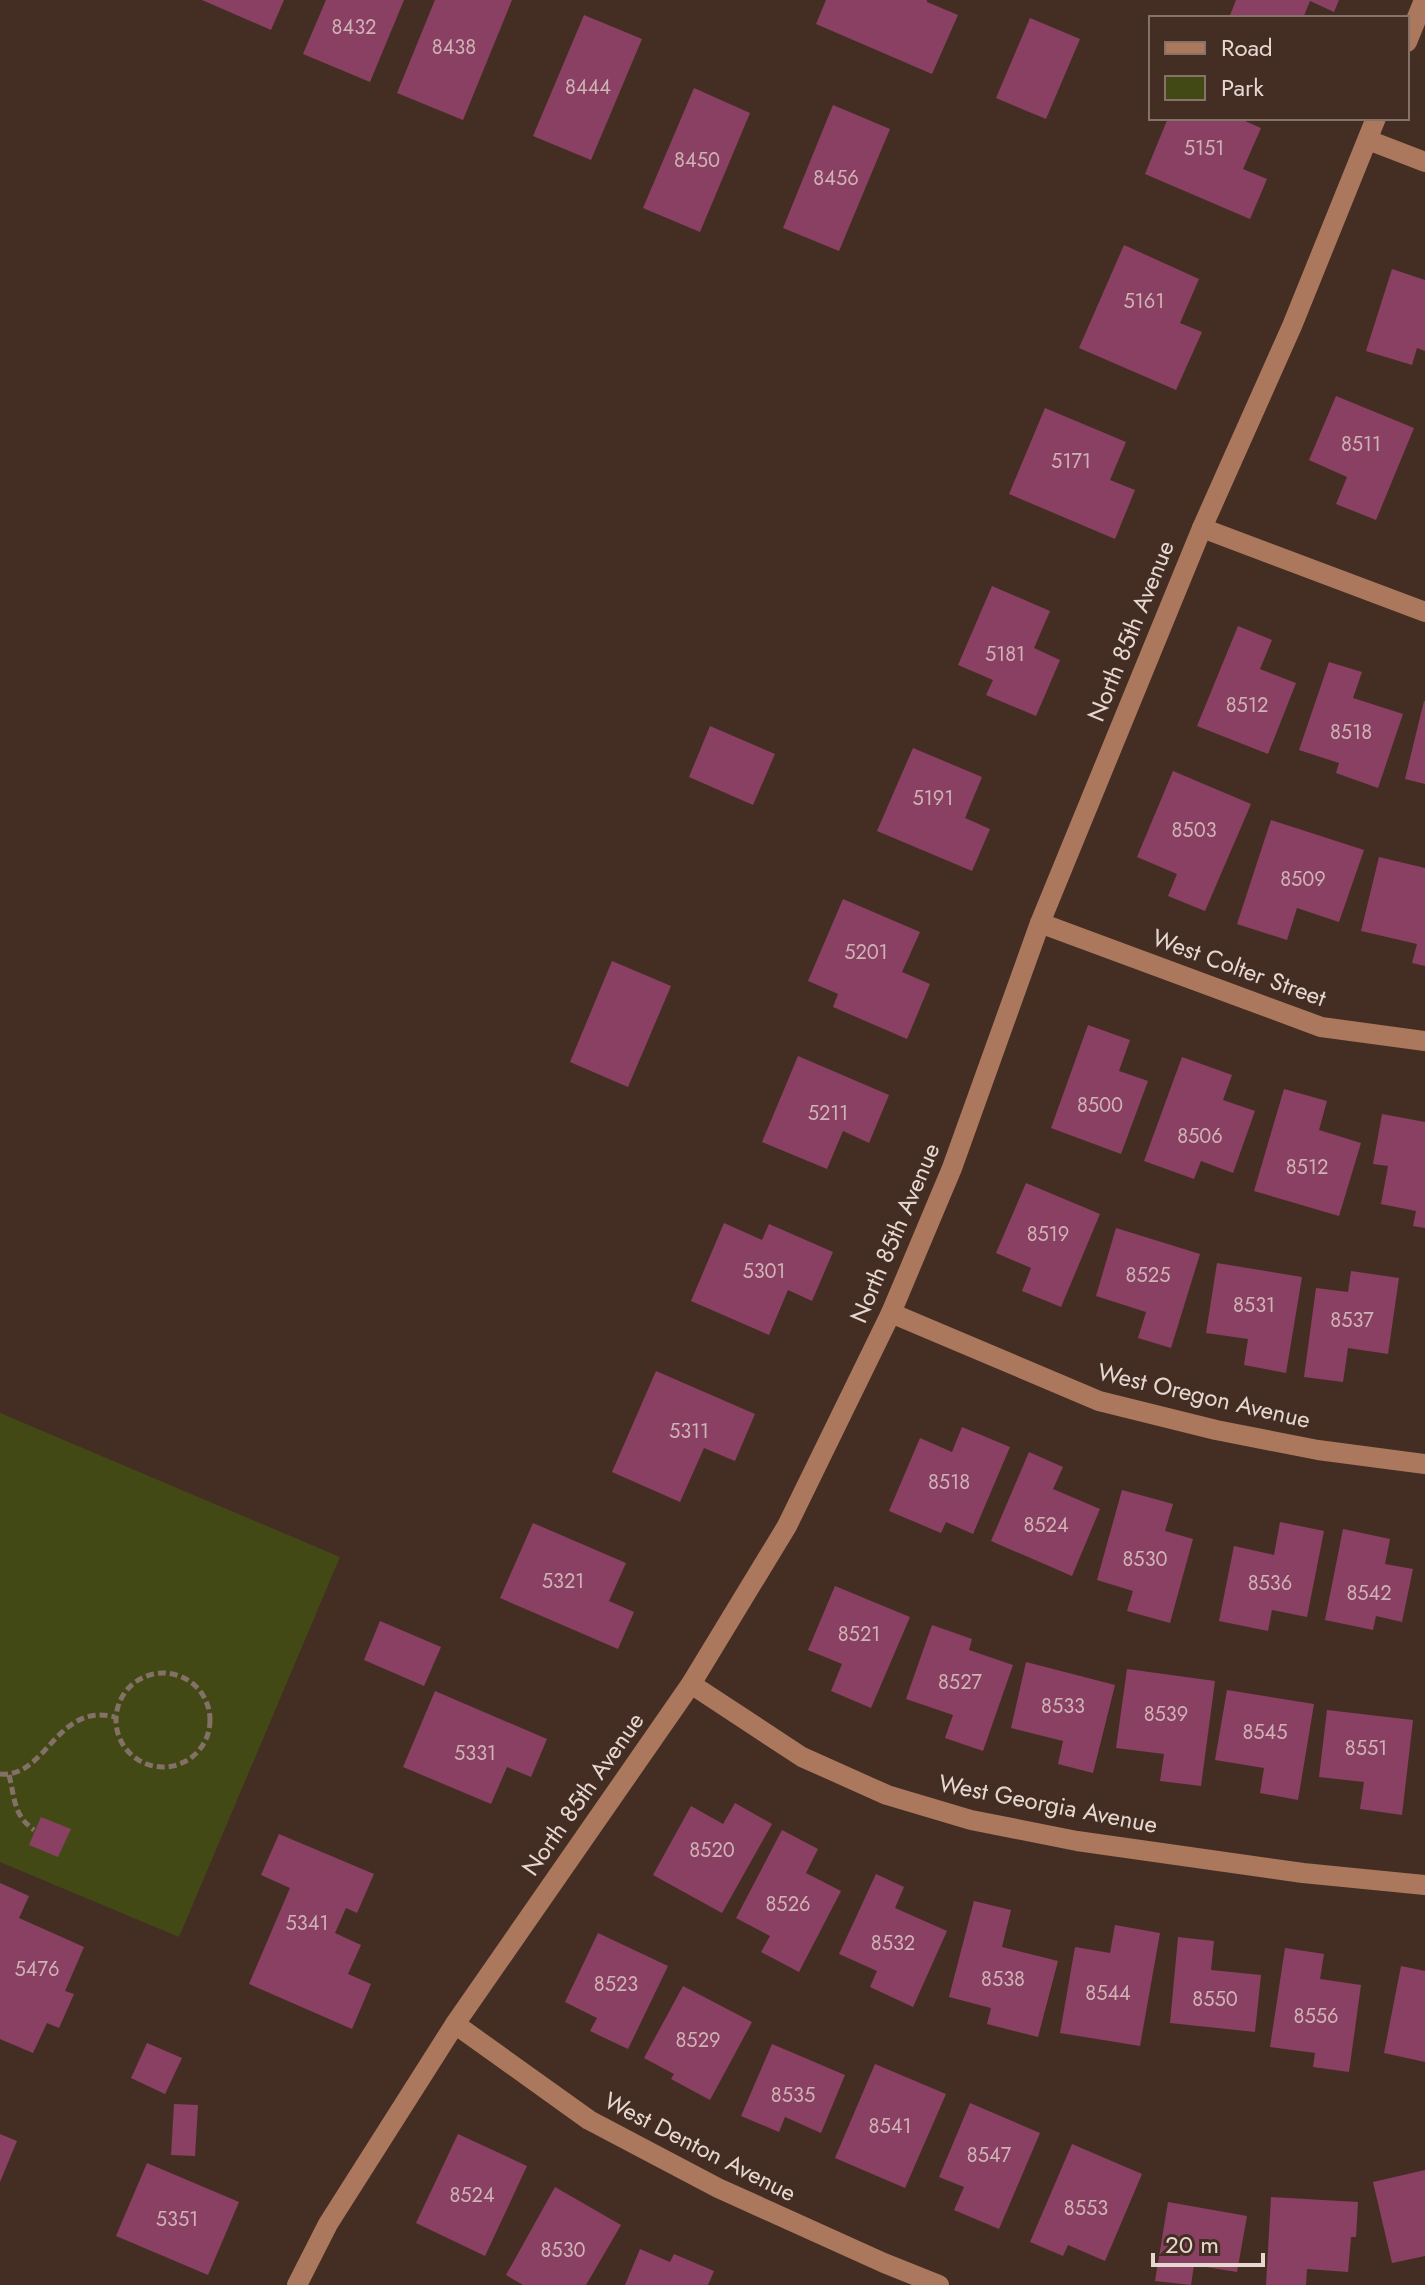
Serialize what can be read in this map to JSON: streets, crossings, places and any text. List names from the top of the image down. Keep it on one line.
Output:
{"streets":{"street":["North 85th Avenue","West Colter Street","West Oregon Avenue","West Georgia Avenue","West Denton Avenue"]},"crossings":[["North 85th Avenue","West Colter Street"],["North 85th Avenue","West Oregon Avenue"],["North 85th Avenue","West Georgia Avenue"],["North 85th Avenue","West Denton Avenue"]],"house_numbers":["8432","8438","8444","5151","8450","8456","5161","8511","5171","5181","8512","8518","5191","8503","8509","5201","8500","5211","8506","8512","8519","5301","8525","8531","8537","5311","8518","8524","8530","5321","8536","8542","8521","8527","8533","8539","8545","8551","5331","8520","8526","5341","8532","5476","8538","8523","8544","8550","8556","8529","8535","8541","8547","8524","8553","5351","8530"],"legend":["Road","Park"],"scale_bar":"20 m"}
